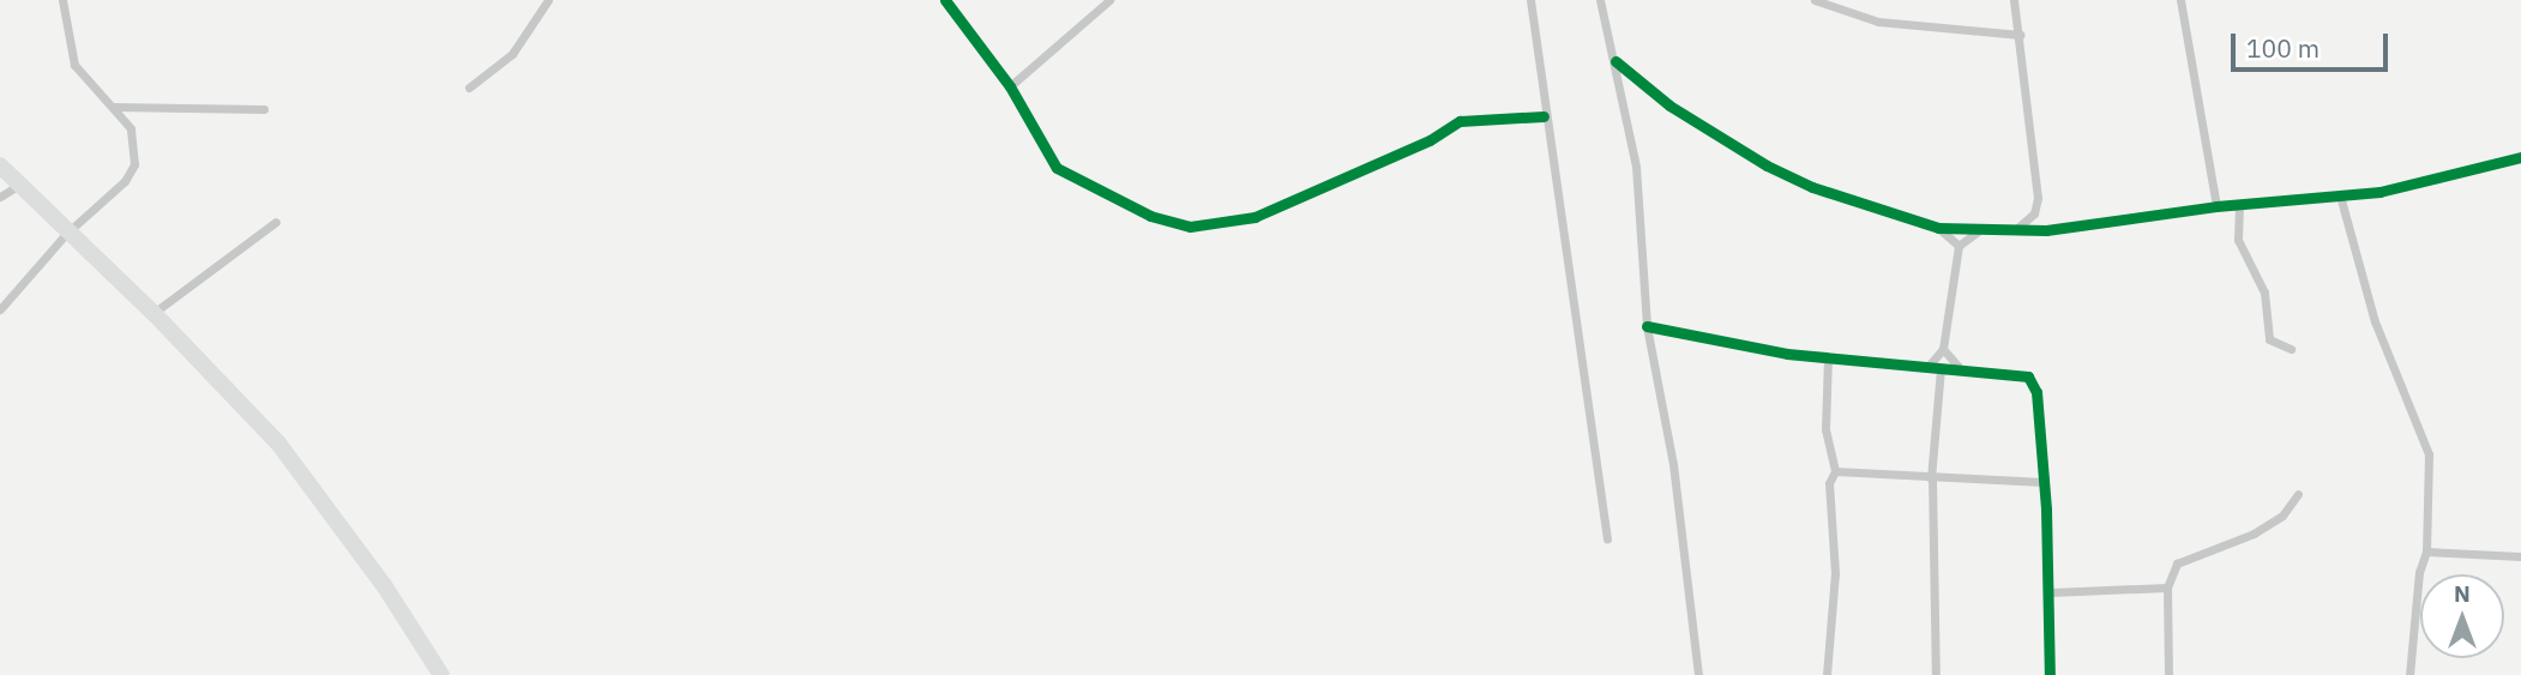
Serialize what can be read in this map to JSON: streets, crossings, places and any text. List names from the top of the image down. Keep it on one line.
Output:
{"scale_bar":"100 m","north":"top"}
